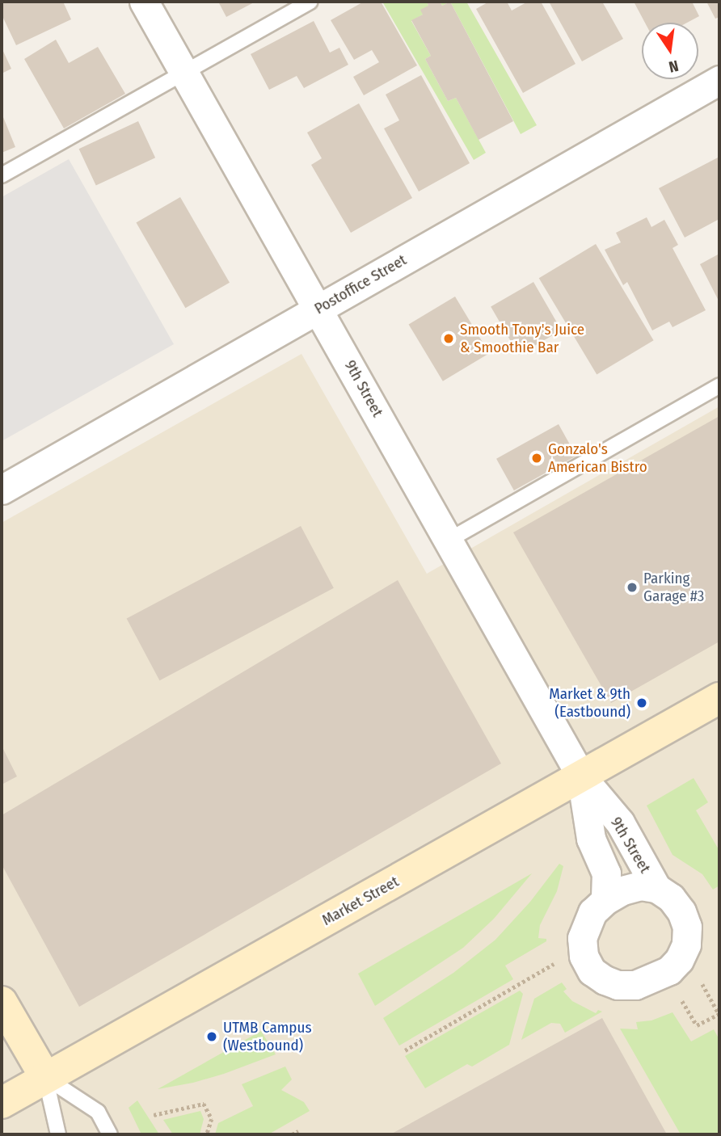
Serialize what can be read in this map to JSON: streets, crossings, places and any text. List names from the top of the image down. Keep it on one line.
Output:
{"streets":{"main road":["Market Street"],"street":["Postoffice Street","9th Street"]},"crossings":[["Postoffice Street","9th Street"],["9th Street","Market Street"]],"places":["Smooth Tony's Juice & Smoothie Bar","Gonzalo's American Bistro","Parking Garage #3","Market & 9th (Eastbound)","UTMB Campus (Westbound)"],"north":"bottom"}
